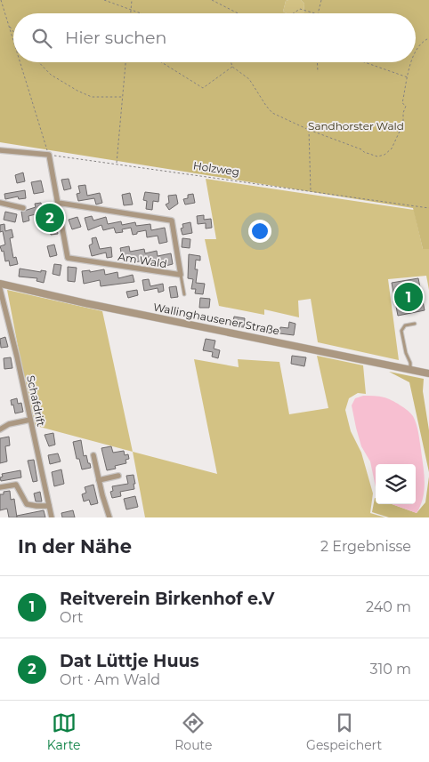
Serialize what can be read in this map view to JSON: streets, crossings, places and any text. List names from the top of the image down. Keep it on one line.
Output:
{"streets":{"street":["Am Wald","Wallinghausener Straße","Schafdrift"],"path":["Holzweg"]},"crossings":[["Holzweg","Am Wald"]],"parks":["Sandhorster Wald"],"page":{"search":"Hier suchen","pins":["2","1"],"heading":["In der Nähe","2 Ergebnisse"],"list":[{"mark":"1","name":"Reitverein Birkenhof e.V","note":"Ort","value":"240 m"},{"mark":"2","name":"Dat Lüttje Huus","note":"Ort · Am Wald","value":"310 m"}],"nav":["Karte","Route","Gespeichert"]}}
